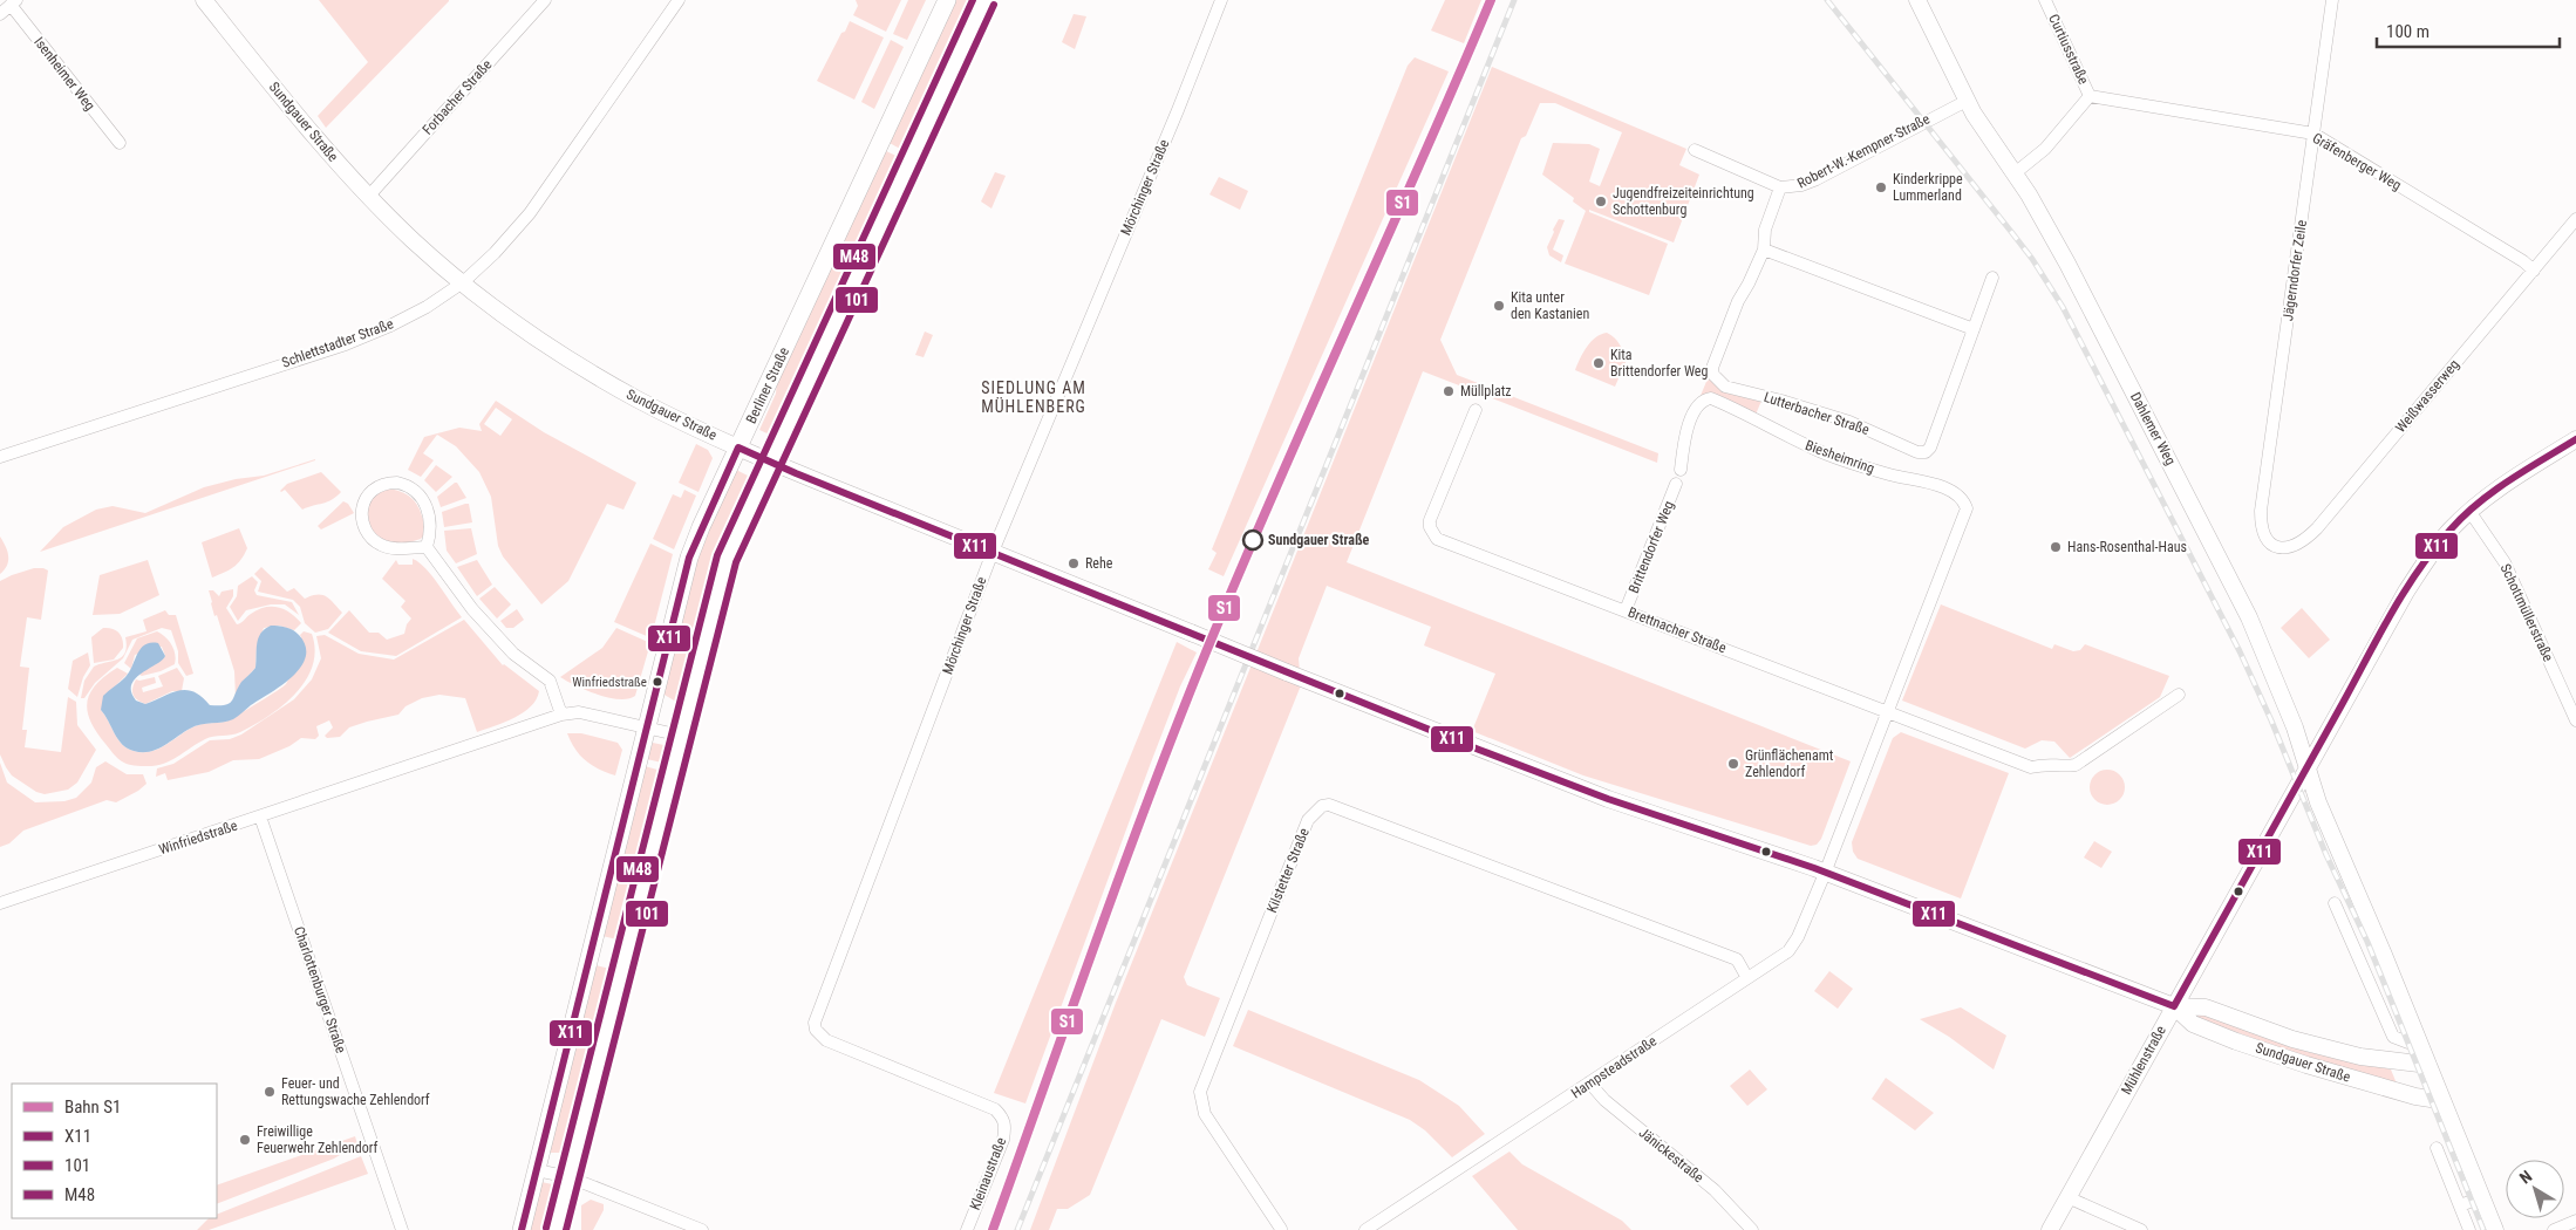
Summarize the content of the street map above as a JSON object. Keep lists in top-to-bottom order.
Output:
{
  "streets": {
    "main road": ["Berliner Straße"],
    "street": [
      "Curtiusstraße",
      "Isenheimer Weg",
      "Forbacher Straße",
      "Sundgauer Straße",
      "Robert-W.-Kempner-Straße",
      "Gräfenberger Weg",
      "Mörchinger Straße",
      "Jägerndorfer Zeile",
      "Schlettstadter Straße",
      "Weißwasserweg",
      "Lutterbacher Straße",
      "Dahlemer Weg",
      "Biesheimring",
      "Brittendorfer Weg",
      "Schottmüllerstraße",
      "Brettnacher Straße",
      "Winfriedstraße",
      "Kilstetter Straße",
      "Charlottenburger Straße",
      "Mühlenstraße",
      "Hampsteadstraße",
      "Jänickestraße",
      "Kleinaustraße"
    ]
  },
  "crossings": [
    ["Curtiusstraße", "Gräfenberger Weg"],
    ["Curtiusstraße", "Dahlemer Weg"],
    ["Forbacher Straße", "Sundgauer Straße"],
    ["Sundgauer Straße", "Mörchinger Straße"],
    ["Sundgauer Straße", "Schlettstadter Straße"],
    ["Sundgauer Straße", "Berliner Straße"],
    ["Sundgauer Straße", "Dahlemer Weg"],
    ["Sundgauer Straße", "Mühlenstraße"],
    ["Sundgauer Straße", "Hampsteadstraße"],
    ["Robert-W.-Kempner-Straße", "Lutterbacher Straße"],
    ["Robert-W.-Kempner-Straße", "Dahlemer Weg"],
    ["Gräfenberger Weg", "Jägerndorfer Zeile"],
    ["Gräfenberger Weg", "Weißwasserweg"],
    ["Mörchinger Straße", "Kleinaustraße"],
    ["Jägerndorfer Zeile", "Weißwasserweg"],
    ["Berliner Straße", "Winfriedstraße"],
    ["Dahlemer Weg", "Mühlenstraße"],
    ["Biesheimring", "Hampsteadstraße"],
    ["Brittendorfer Weg", "Brettnacher Straße"],
    ["Schottmüllerstraße", "Mühlenstraße"],
    ["Brettnacher Straße", "Hampsteadstraße"],
    ["Winfriedstraße", "Charlottenburger Straße"],
    ["Kilstetter Straße", "Hampsteadstraße"],
    ["Hampsteadstraße", "Jänickestraße"]
  ],
  "districts": ["SIEDLUNG AM MÜHLENBERG"],
  "places": [
    "Kinderkrippe Lummerland",
    "Jugendfreizeiteinrichtung Schottenburg",
    "Kita unter den Kastanien",
    "Kita Brittendorfer Weg",
    "Müllplatz",
    "Sundgauer Straße",
    "Hans-Rosenthal-Haus",
    "Rehe",
    "Winfriedstraße",
    "Grünflächenamt Zehlendorf",
    "Feuer- und Rettungswache Zehlendorf",
    "Freiwillige Feuerwehr Zehlendorf"
  ],
  "lines": [
    "rail line S1",
    "transit line M48",
    "transit line 101",
    "transit line X11"
  ],
  "legend": [
    "Bahn S1",
    "X11",
    "101",
    "M48"
  ],
  "scale_bar": "100 m",
  "north": "top left"
}
